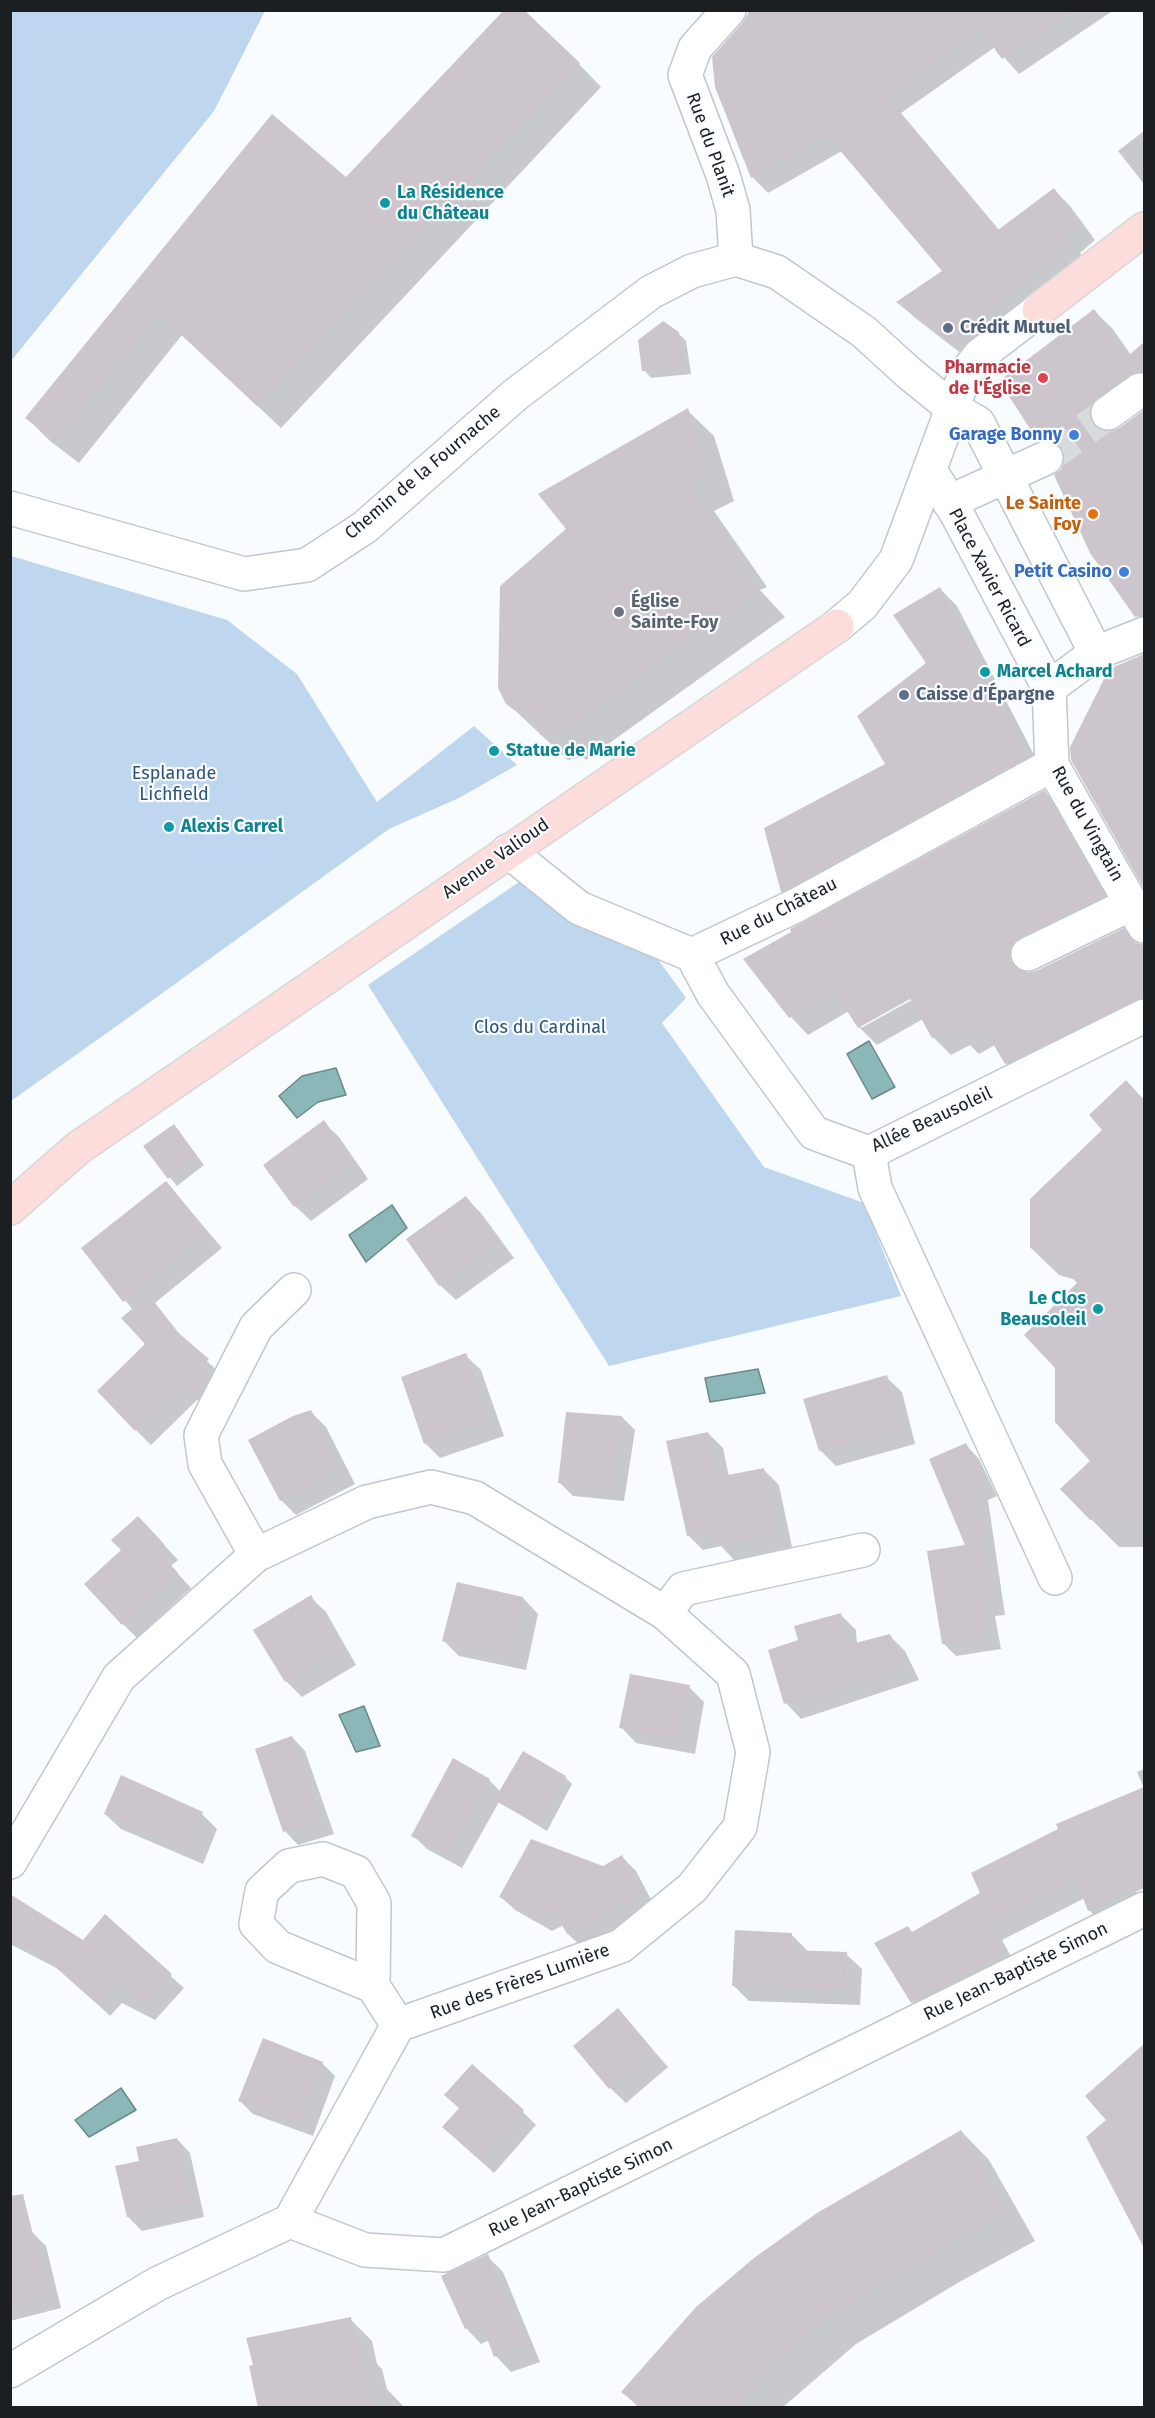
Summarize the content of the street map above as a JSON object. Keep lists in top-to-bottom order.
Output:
{
  "streets": {
    "main road": ["Avenue Valioud"],
    "street": [
      "Rue du Planit",
      "Chemin de la Fournache",
      "Place Xavier Ricard",
      "Rue du Vingtain",
      "Rue du Château",
      "Allée Beausoleil",
      "Rue Jean-Baptiste Simon",
      "Rue des Frères Lumière"
    ]
  },
  "crossings": [
    ["Rue du Planit", "Chemin de la Fournache"],
    ["Place Xavier Ricard", "Rue du Vingtain"],
    ["Place Xavier Ricard", "Avenue Valioud"],
    ["Place Xavier Ricard", "Rue du Château"],
    ["Rue du Vingtain", "Rue du Château"],
    ["Rue du Château", "Allée Beausoleil"]
  ],
  "parks": ["Esplanade Lichfield", "Clos du Cardinal"],
  "places": [
    "La Résidence du Château",
    "Crédit Mutuel",
    "Pharmacie de l'Église",
    "Garage Bonny",
    "Le Sainte Foy",
    "Petit Casino",
    "Église Sainte-Foy",
    "Marcel Achard",
    "Caisse d'Épargne",
    "Statue de Marie",
    "Alexis Carrel",
    "Le Clos Beausoleil"
  ]
}
